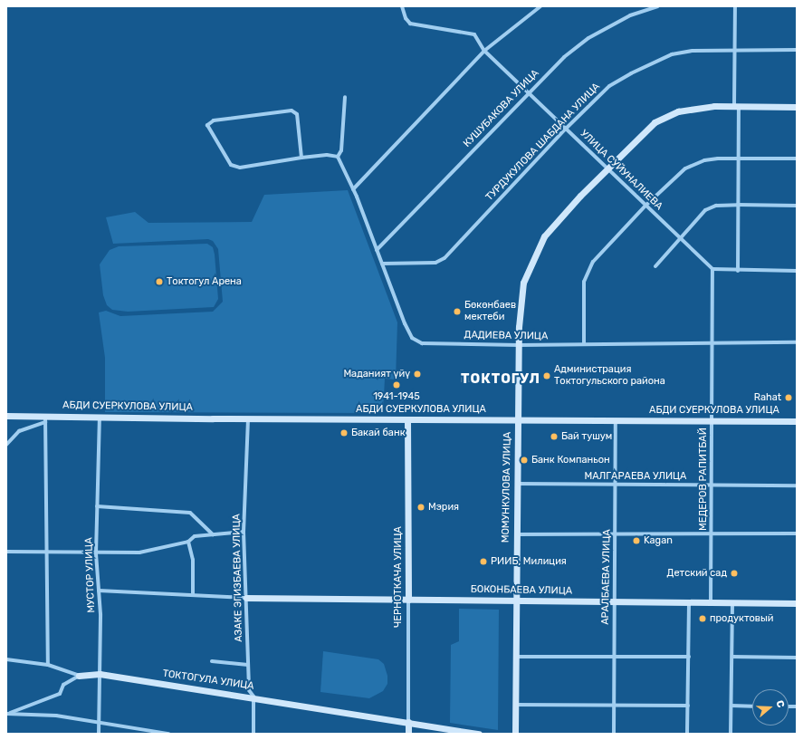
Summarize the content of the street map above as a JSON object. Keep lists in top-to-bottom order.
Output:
{
  "streets": {
    "street": [
      "КУШУБАКОВА УЛИЦА",
      "ТУРДУКУЛОВА ШАБДАНА УЛИЦА",
      "УЛИЦА СУЙУНАЛИЕВА",
      "ДАДИЕВА УЛИЦА",
      "АБДИ СУЕРКУЛОВА УЛИЦА",
      "МАЛГАРАЕВА УЛИЦА",
      "МЕДЕРОВ РАПИТБАЙ",
      "МОМУНКУЛОВА УЛИЦА",
      "МУСТОР УЛИЦА",
      "ЧЕРНОТКАЧА УЛИЦА",
      "АРАЛБАЕВА УЛИЦА",
      "АЗАКЕ ЭГИЗБАЕВА УЛИЦА",
      "БОКОНБАЕВА УЛИЦА",
      "ТОКТОГУЛА УЛИЦА"
    ]
  },
  "crossings": [
    ["КУШУБАКОВА УЛИЦА", "УЛИЦА СУЙУНАЛИЕВА"],
    ["КУШУБАКОВА УЛИЦА", "ДАДИЕВА УЛИЦА"],
    ["ТУРДУКУЛОВА ШАБДАНА УЛИЦА", "УЛИЦА СУЙУНАЛИЕВА"],
    ["ТУРДУКУЛОВА ШАБДАНА УЛИЦА", "ДАДИЕВА УЛИЦА"],
    ["УЛИЦА СУЙУНАЛИЕВА", "МЕДЕРОВ РАПИТБАЙ"],
    ["УЛИЦА СУЙУНАЛИЕВА", "МОМУНКУЛОВА УЛИЦА"],
    ["ДАДИЕВА УЛИЦА", "МЕДЕРОВ РАПИТБАЙ"],
    ["ДАДИЕВА УЛИЦА", "МОМУНКУЛОВА УЛИЦА"],
    ["АБДИ СУЕРКУЛОВА УЛИЦА", "МЕДЕРОВ РАПИТБАЙ"],
    ["АБДИ СУЕРКУЛОВА УЛИЦА", "МОМУНКУЛОВА УЛИЦА"],
    ["АБДИ СУЕРКУЛОВА УЛИЦА", "МУСТОР УЛИЦА"],
    ["АБДИ СУЕРКУЛОВА УЛИЦА", "ЧЕРНОТКАЧА УЛИЦА"],
    ["АБДИ СУЕРКУЛОВА УЛИЦА", "АРАЛБАЕВА УЛИЦА"],
    ["АБДИ СУЕРКУЛОВА УЛИЦА", "АЗАКЕ ЭГИЗБАЕВА УЛИЦА"],
    ["МАЛГАРАЕВА УЛИЦА", "МЕДЕРОВ РАПИТБАЙ"],
    ["МАЛГАРАЕВА УЛИЦА", "МОМУНКУЛОВА УЛИЦА"],
    ["МАЛГАРАЕВА УЛИЦА", "АРАЛБАЕВА УЛИЦА"],
    ["МЕДЕРОВ РАПИТБАЙ", "БОКОНБАЕВА УЛИЦА"],
    ["МОМУНКУЛОВА УЛИЦА", "БОКОНБАЕВА УЛИЦА"],
    ["МУСТОР УЛИЦА", "ТОКТОГУЛА УЛИЦА"],
    ["ЧЕРНОТКАЧА УЛИЦА", "БОКОНБАЕВА УЛИЦА"],
    ["ЧЕРНОТКАЧА УЛИЦА", "ТОКТОГУЛА УЛИЦА"],
    ["АРАЛБАЕВА УЛИЦА", "БОКОНБАЕВА УЛИЦА"],
    ["АЗАКЕ ЭГИЗБАЕВА УЛИЦА", "БОКОНБАЕВА УЛИЦА"],
    ["АЗАКЕ ЭГИЗБАЕВА УЛИЦА", "ТОКТОГУЛА УЛИЦА"]
  ],
  "districts": ["ТОКТОГУЛ"],
  "places": [
    "Токтогул Арена",
    "Бөкөнбаев мектеби",
    "Маданият үйү",
    "Администрация Токтогульского района",
    "1941-1945",
    "Rahat",
    "Бакай банк",
    "Бай тушум",
    "Банк Компаньон",
    "Мэрия",
    "Kagan",
    "РИИБ, Милиция",
    "Детский сад",
    "продуктовый"
  ],
  "north": "right"
}
